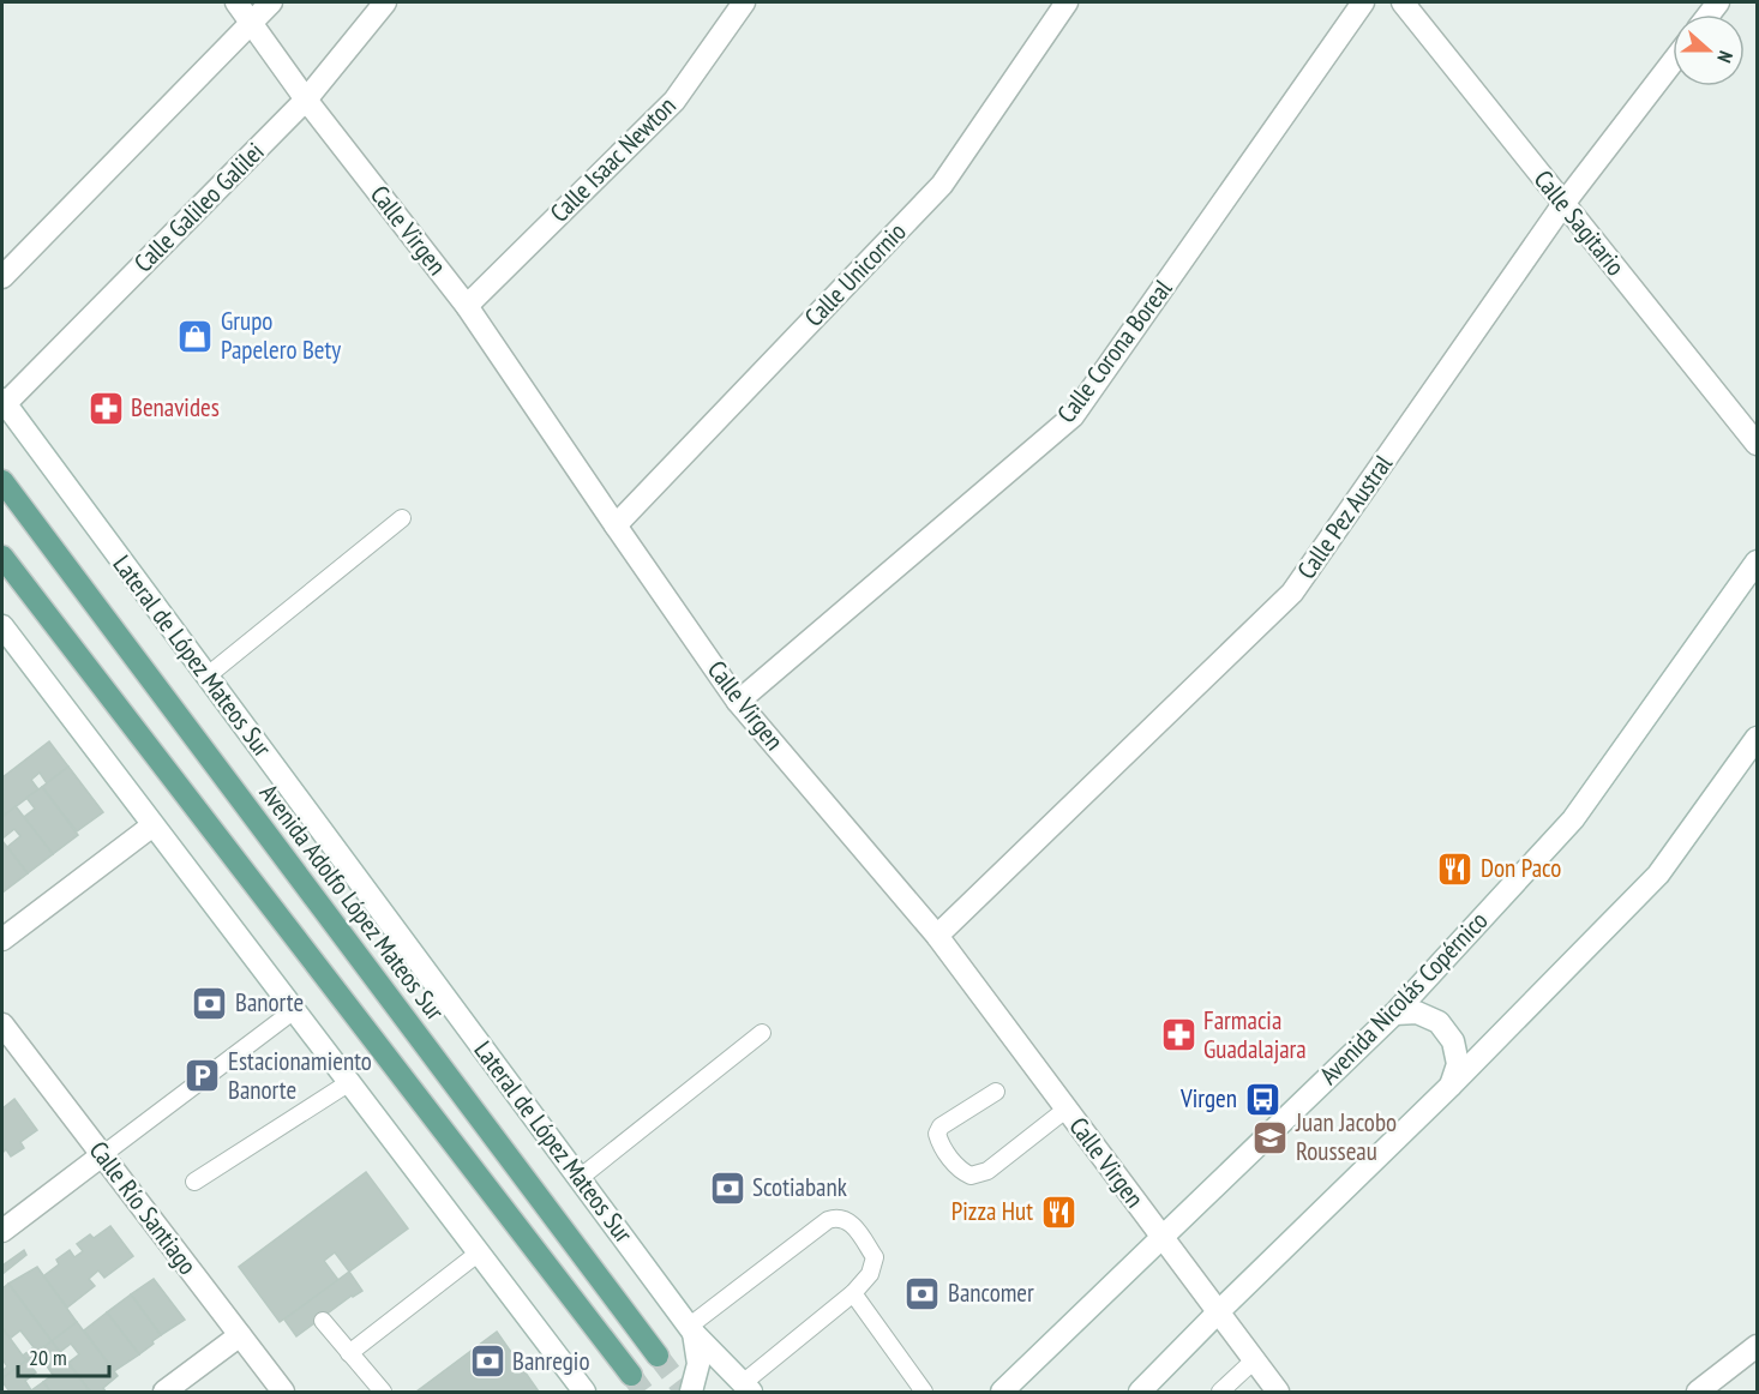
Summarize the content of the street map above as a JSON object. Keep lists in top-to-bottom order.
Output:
{
  "streets": {
    "main road": ["Avenida Adolfo López Mateos Sur"],
    "street": [
      "Calle Isaac Newton",
      "Calle Galileo Galilei",
      "Calle Sagitario",
      "Calle Virgen",
      "Calle Unicornio",
      "Calle Corona Boreal",
      "Calle Pez Austral",
      "Lateral de López Mateos Sur",
      "Avenida Nicolás Copérnico",
      "Calle Río Santiago"
    ]
  },
  "crossings": [
    ["Calle Isaac Newton", "Calle Virgen"],
    ["Calle Galileo Galilei", "Calle Virgen"],
    ["Calle Galileo Galilei", "Lateral de López Mateos Sur"],
    ["Calle Sagitario", "Calle Pez Austral"],
    ["Calle Virgen", "Calle Unicornio"],
    ["Calle Virgen", "Calle Corona Boreal"],
    ["Calle Virgen", "Calle Pez Austral"],
    ["Calle Virgen", "Avenida Nicolás Copérnico"]
  ],
  "places": {
    "shop": ["Grupo Papelero Bety"],
    "pharmacy": ["Benavides", "Farmacia Guadalajara"],
    "restaurant": ["Don Paco", "Pizza Hut"],
    "bank": [
      "Banorte",
      "Scotiabank",
      "Bancomer",
      "Banregio"
    ],
    "parking": ["Estacionamiento Banorte"],
    "bus stop": ["Virgen"],
    "school or university": ["Juan Jacobo Rousseau"]
  },
  "scale_bar": "20 m",
  "north": "right"
}
